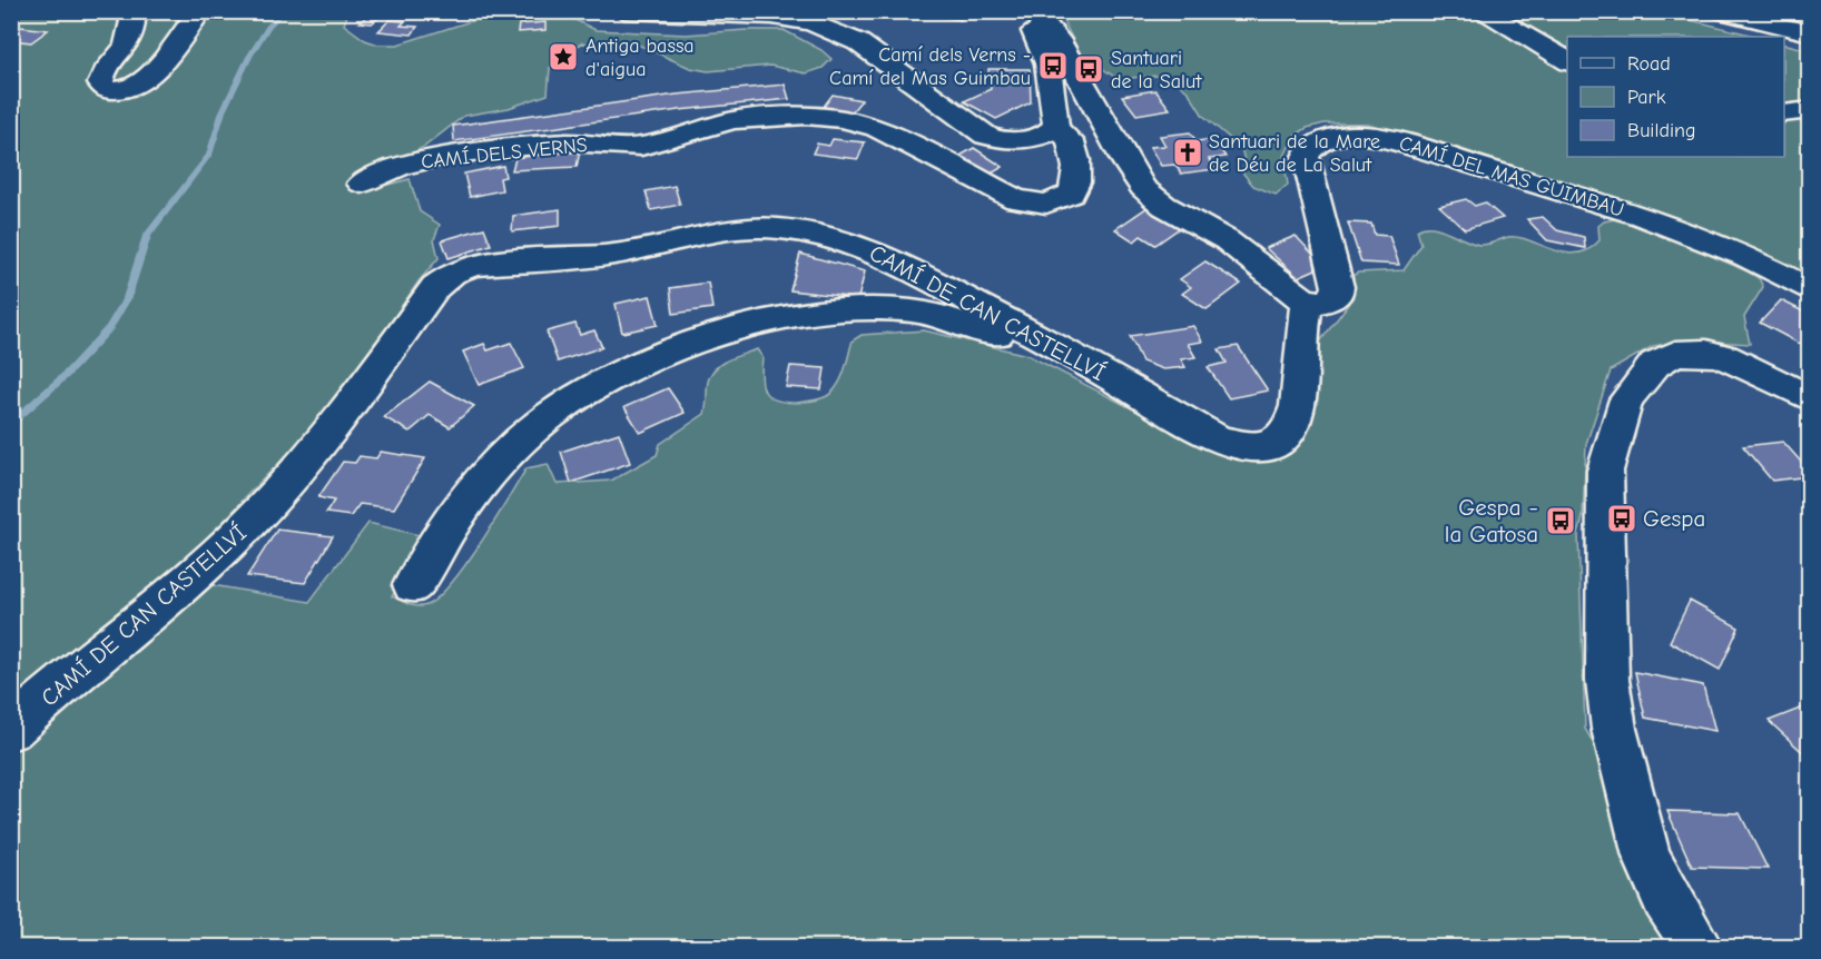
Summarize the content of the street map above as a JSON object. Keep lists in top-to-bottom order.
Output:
{
  "streets": {
    "main road": ["CAMÍ DELS VERNS", "CAMÍ DEL MAS GUIMBAU", "CAMÍ DE CAN CASTELLVÍ"]
  },
  "crossings": [
    ["CAMÍ DEL MAS GUIMBAU", "CAMÍ DE CAN CASTELLVÍ"]
  ],
  "places": {
    "place": ["Antiga bassa d'aigua"],
    "bus stop": [
      "Camí dels Verns - Camí del Mas Guimbau",
      "Santuari de la Salut",
      "Gespa",
      "Gespa - la Gatosa"
    ],
    "church": ["Santuari de la Mare de Déu de La Salut"]
  },
  "legend": ["Road", "Park", "Building"]
}
